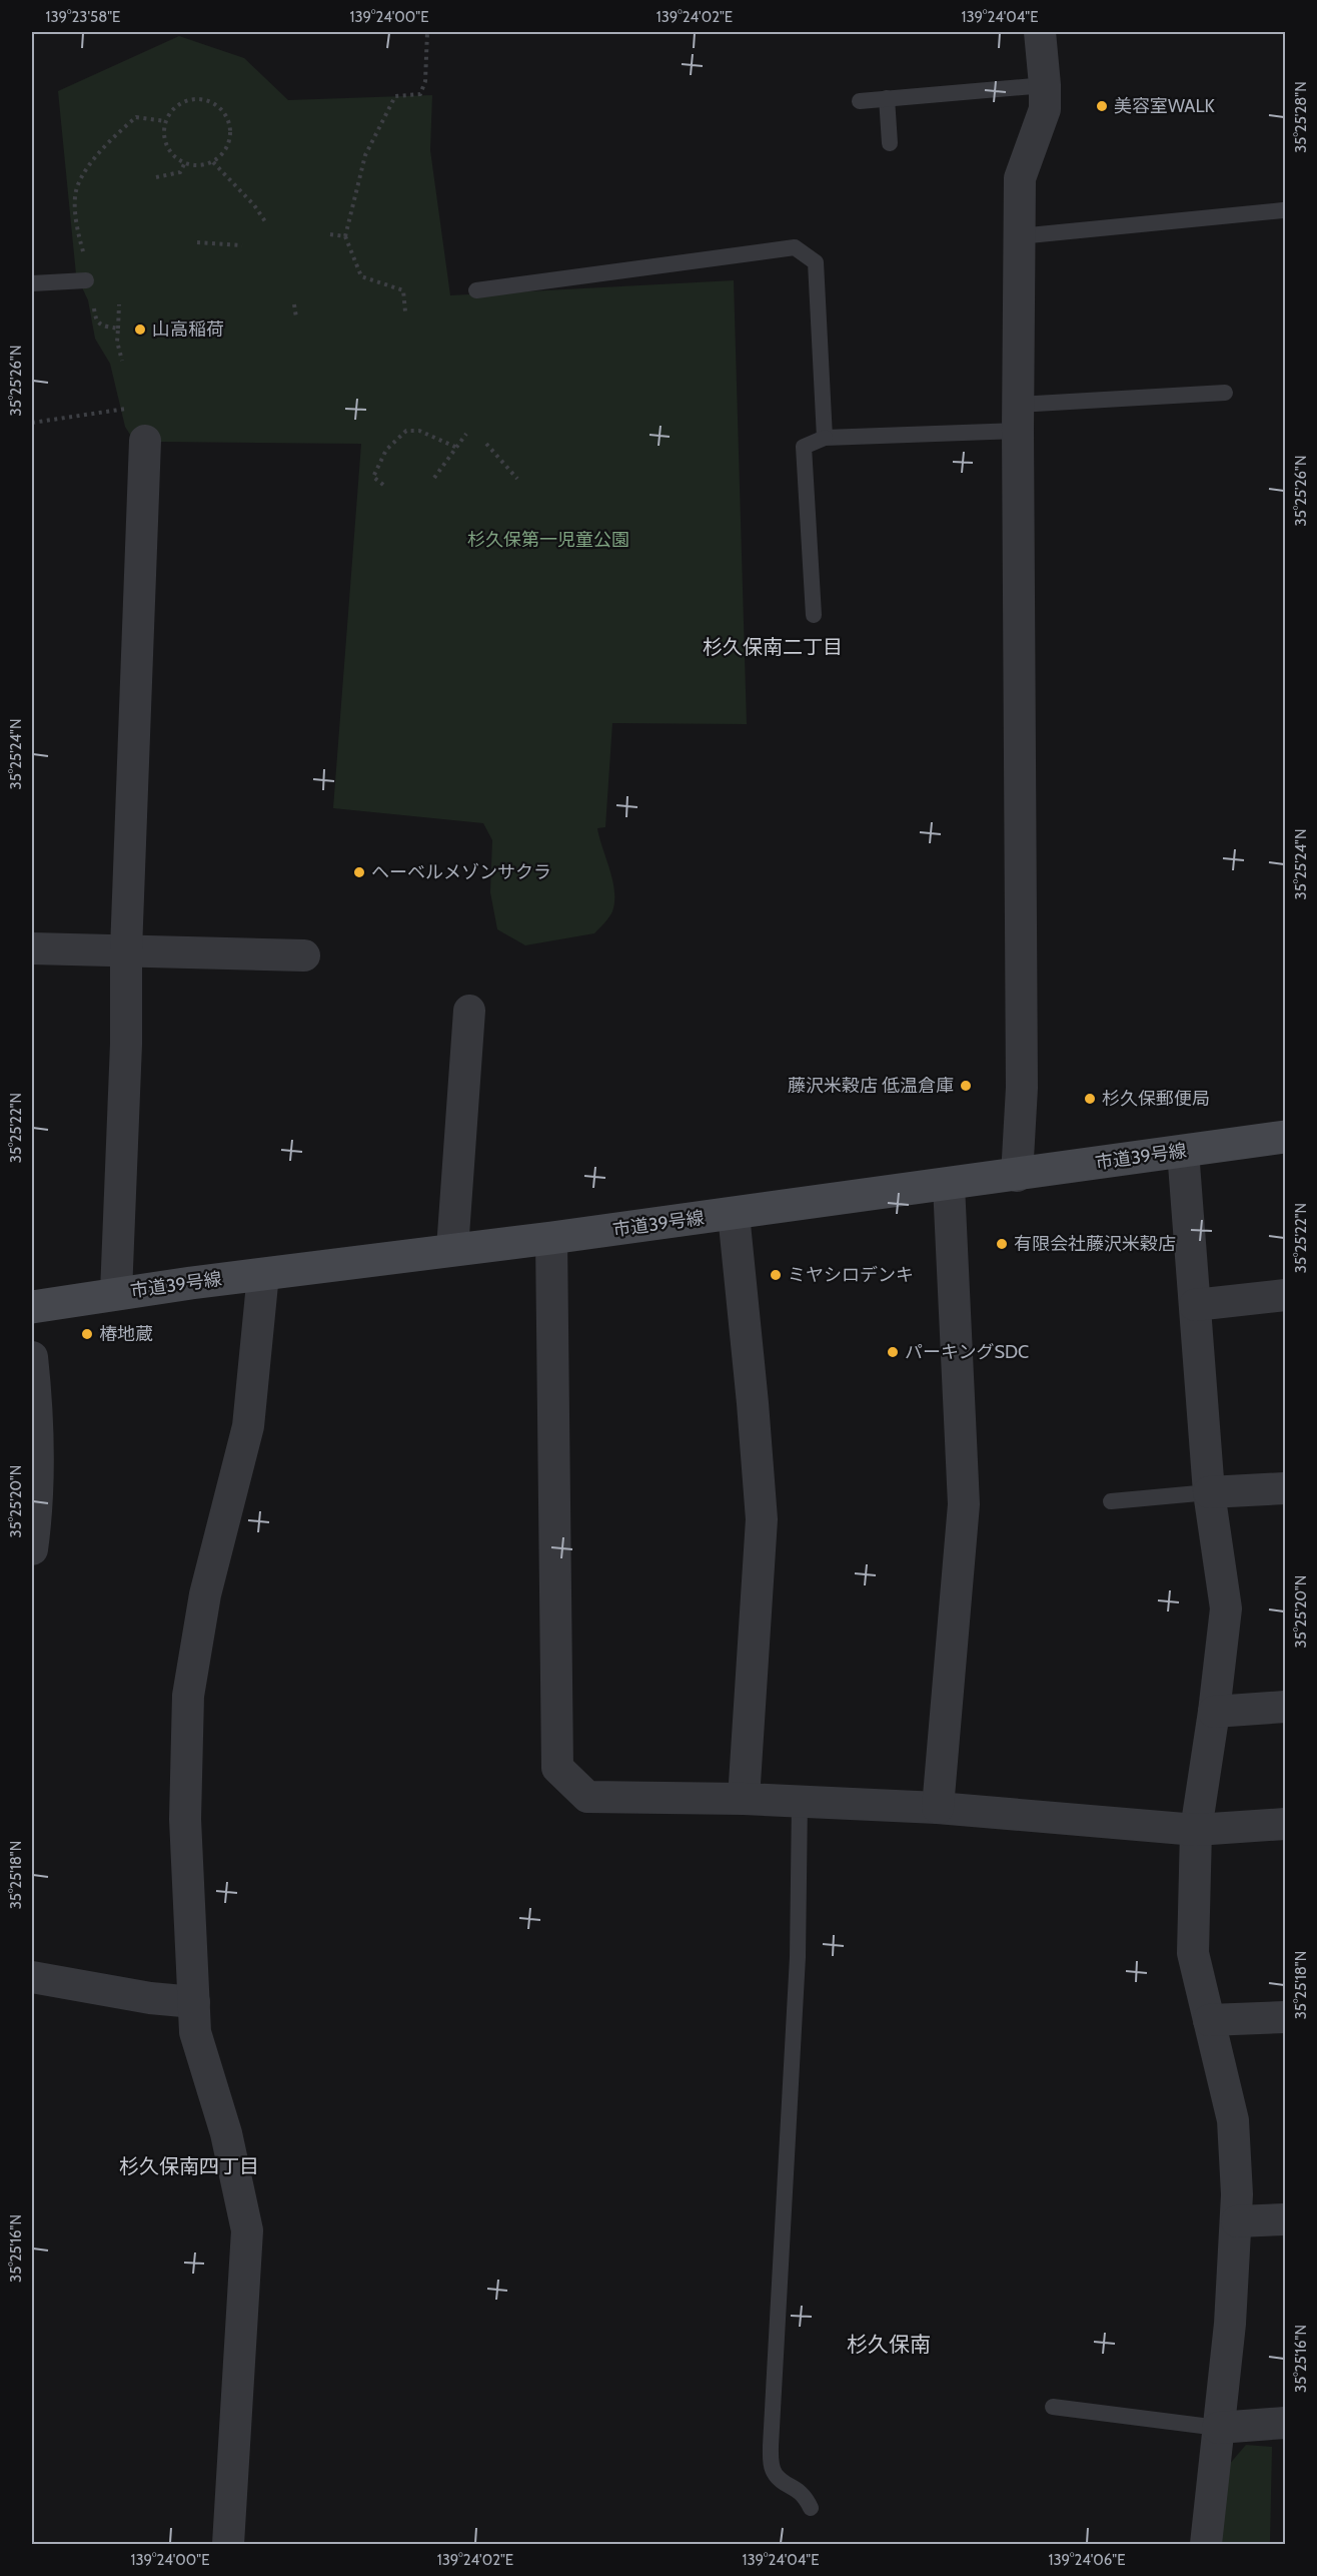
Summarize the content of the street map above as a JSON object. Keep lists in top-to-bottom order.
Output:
{
  "streets": {
    "street": ["市道39号線"]
  },
  "districts": ["杉久保南二丁目", "杉久保南四丁目", "杉久保南"],
  "parks": ["杉久保第一児童公園"],
  "places": [
    "美容室WALK",
    "山高稲荷",
    "ヘーベルメゾンサクラ",
    "藤沢米穀店 低温倉庫",
    "杉久保郵便局",
    "有限会社藤沢米穀店",
    "ミヤシロデンキ",
    "椿地蔵",
    "パーキングSDC"
  ],
  "coordinates": [
    "139°23'58\"E",
    "139°24'00\"E",
    "139°24'02\"E",
    "139°24'04\"E",
    "35°25'28\"N",
    "35°25'26\"N",
    "35°25'24\"N",
    "35°25'22\"N",
    "35°25'20\"N",
    "35°25'18\"N",
    "35°25'16\"N",
    "139°24'06\"E"
  ]
}
